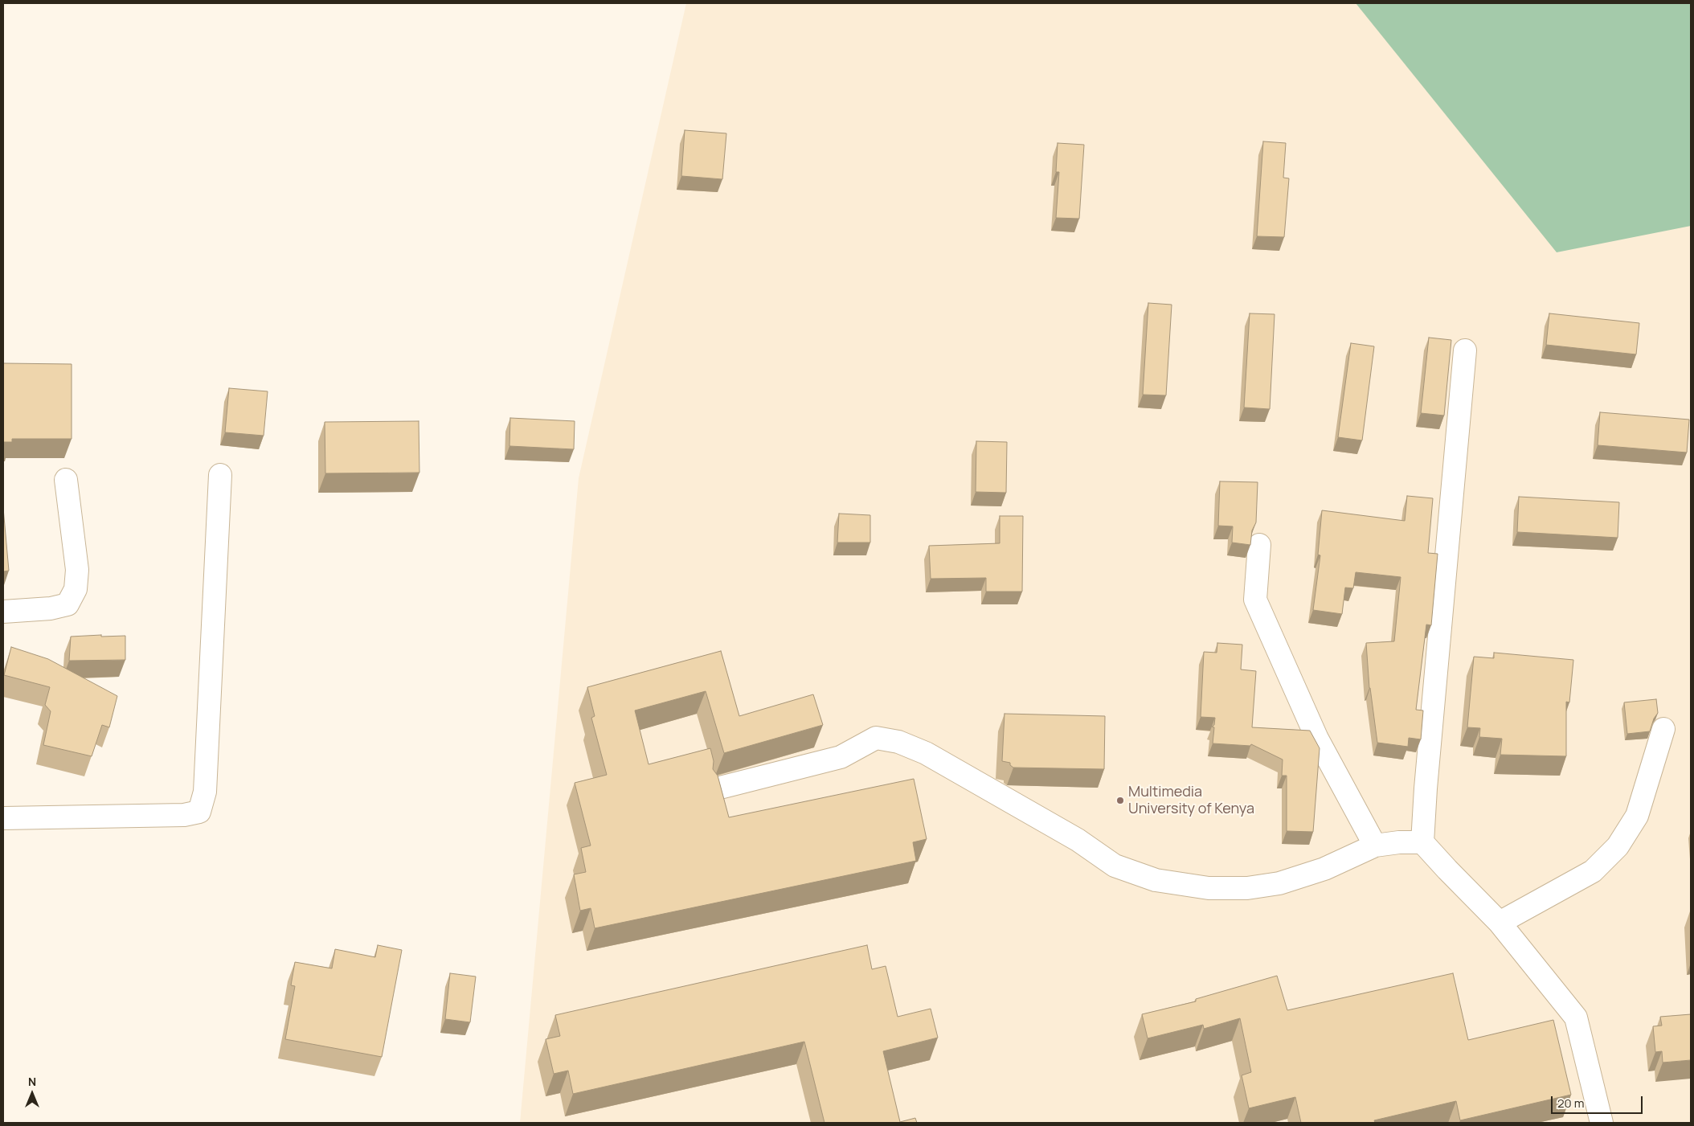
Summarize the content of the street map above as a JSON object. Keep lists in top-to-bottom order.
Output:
{
  "places": ["Multimedia University of Kenya"],
  "scale_bar": "20 m",
  "north": "top"
}
